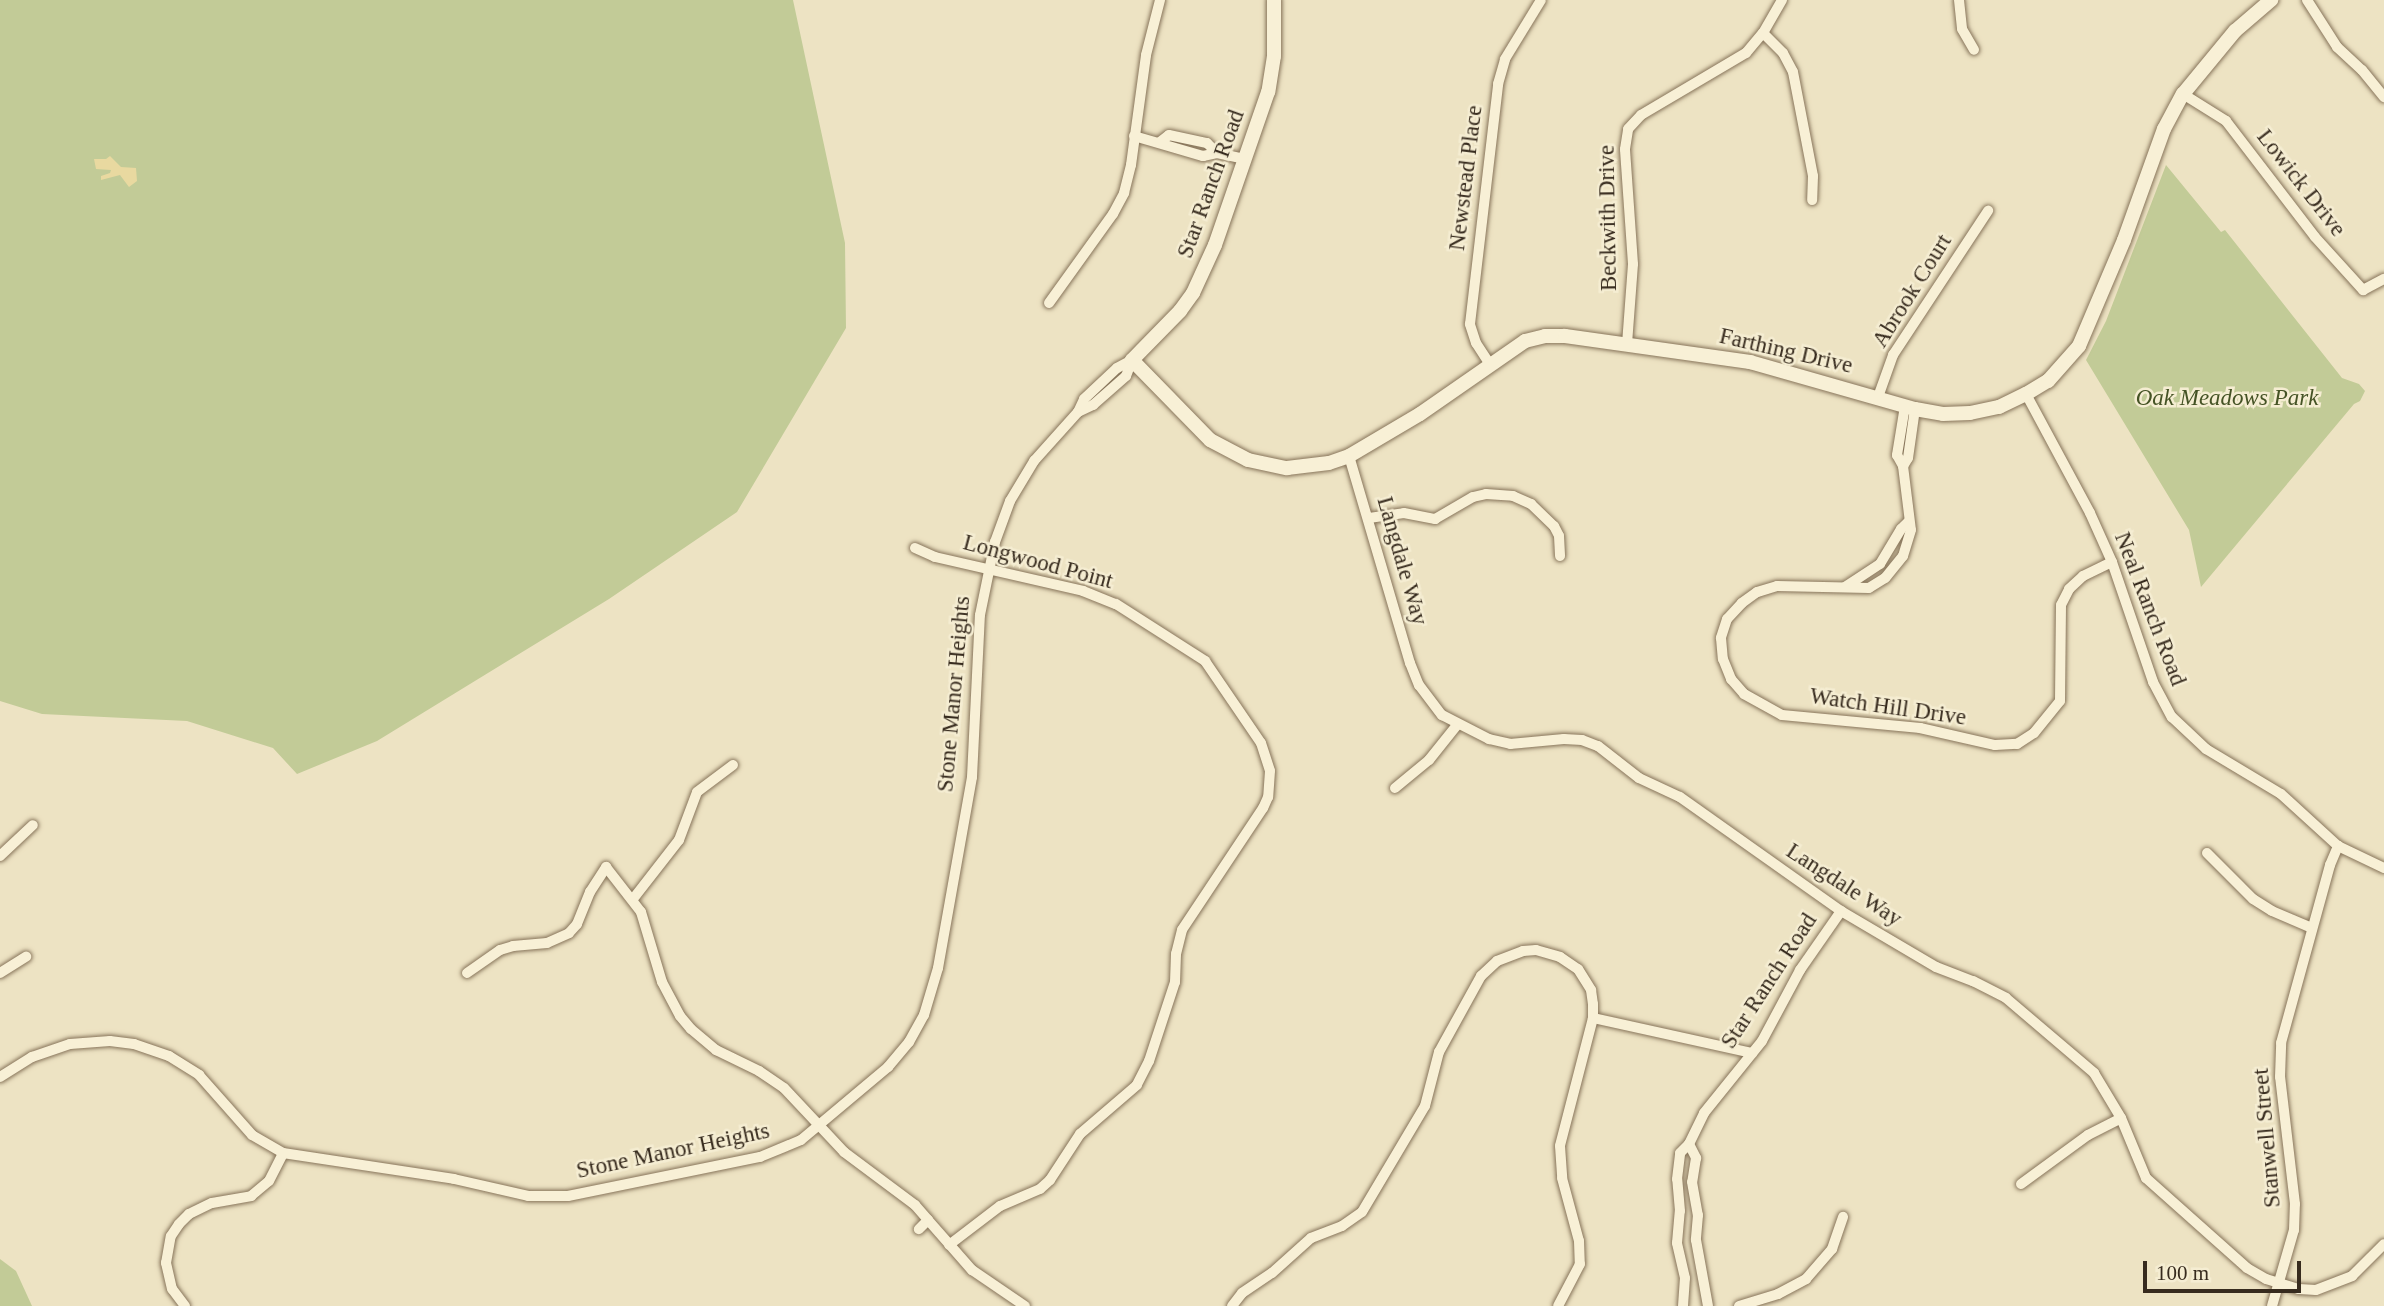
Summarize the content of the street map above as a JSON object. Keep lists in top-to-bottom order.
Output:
{
  "streets": {
    "street": [
      "Newstead Place",
      "Lowick Drive",
      "Star Ranch Road",
      "Beckwith Drive",
      "Abrook Court",
      "Farthing Drive",
      "Langdale Way",
      "Longwood Point",
      "Neal Ranch Road",
      "Stone Manor Heights",
      "Watch Hill Drive",
      "Stanwell Street"
    ]
  },
  "crossings": [
    ["Newstead Place", "Farthing Drive"],
    ["Lowick Drive", "Farthing Drive"],
    ["Star Ranch Road", "Farthing Drive"],
    ["Star Ranch Road", "Langdale Way"],
    ["Star Ranch Road", "Stone Manor Heights"],
    ["Beckwith Drive", "Farthing Drive"],
    ["Abrook Court", "Farthing Drive"],
    ["Farthing Drive", "Langdale Way"],
    ["Farthing Drive", "Neal Ranch Road"],
    ["Farthing Drive", "Stone Manor Heights"],
    ["Farthing Drive", "Watch Hill Drive"],
    ["Langdale Way", "Stanwell Street"],
    ["Longwood Point", "Stone Manor Heights"],
    ["Neal Ranch Road", "Watch Hill Drive"],
    ["Neal Ranch Road", "Stanwell Street"]
  ],
  "parks": ["Oak Meadows Park"],
  "scale_bar": "100 m"
}
